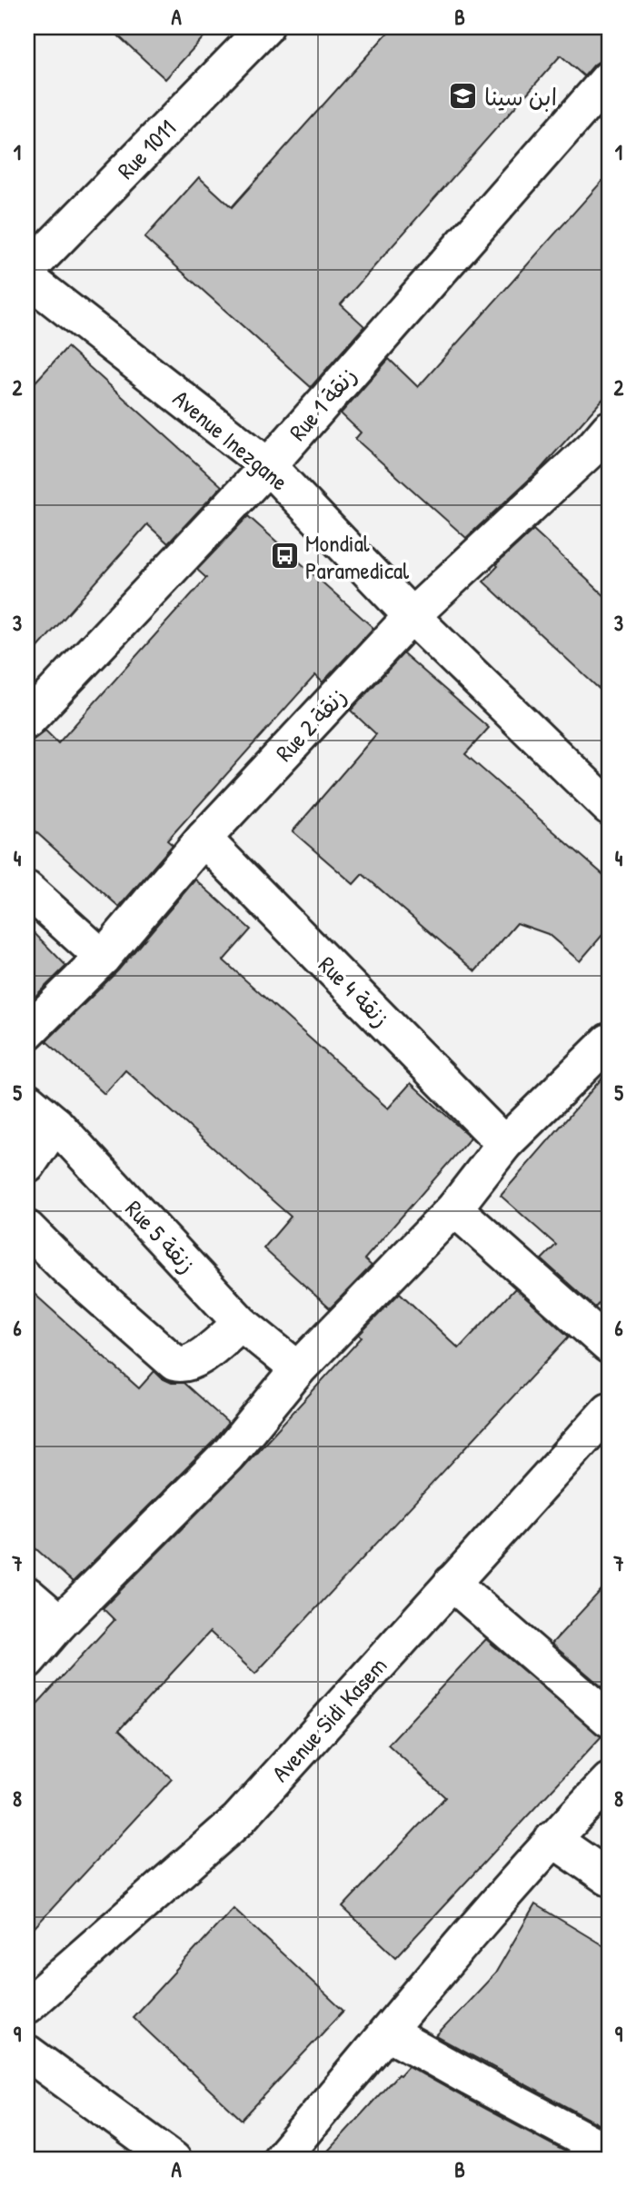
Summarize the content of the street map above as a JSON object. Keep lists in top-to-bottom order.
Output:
{
  "streets": {
    "street": [
      "Rue 1011",
      "Rue 1 زنقة",
      "Avenue Inezgane",
      "Rue 2 زنقة",
      "Rue 4 زنقة",
      "Rue 5 زنقة",
      "Avenue Sidi Kasem"
    ]
  },
  "crossings": [
    ["Rue 1 زنقة", "Avenue Inezgane"],
    ["Avenue Inezgane", "Rue 2 زنقة"],
    ["Rue 2 زنقة", "Rue 4 زنقة"]
  ],
  "places": {
    "school or university": ["ابن سينا"],
    "bus stop": ["Mondial Paramedical"]
  },
  "grid": {
    "columns": ["A", "B"],
    "rows": [
      "1",
      "2",
      "3",
      "4",
      "5",
      "6",
      "7",
      "8",
      "9"
    ]
  }
}
